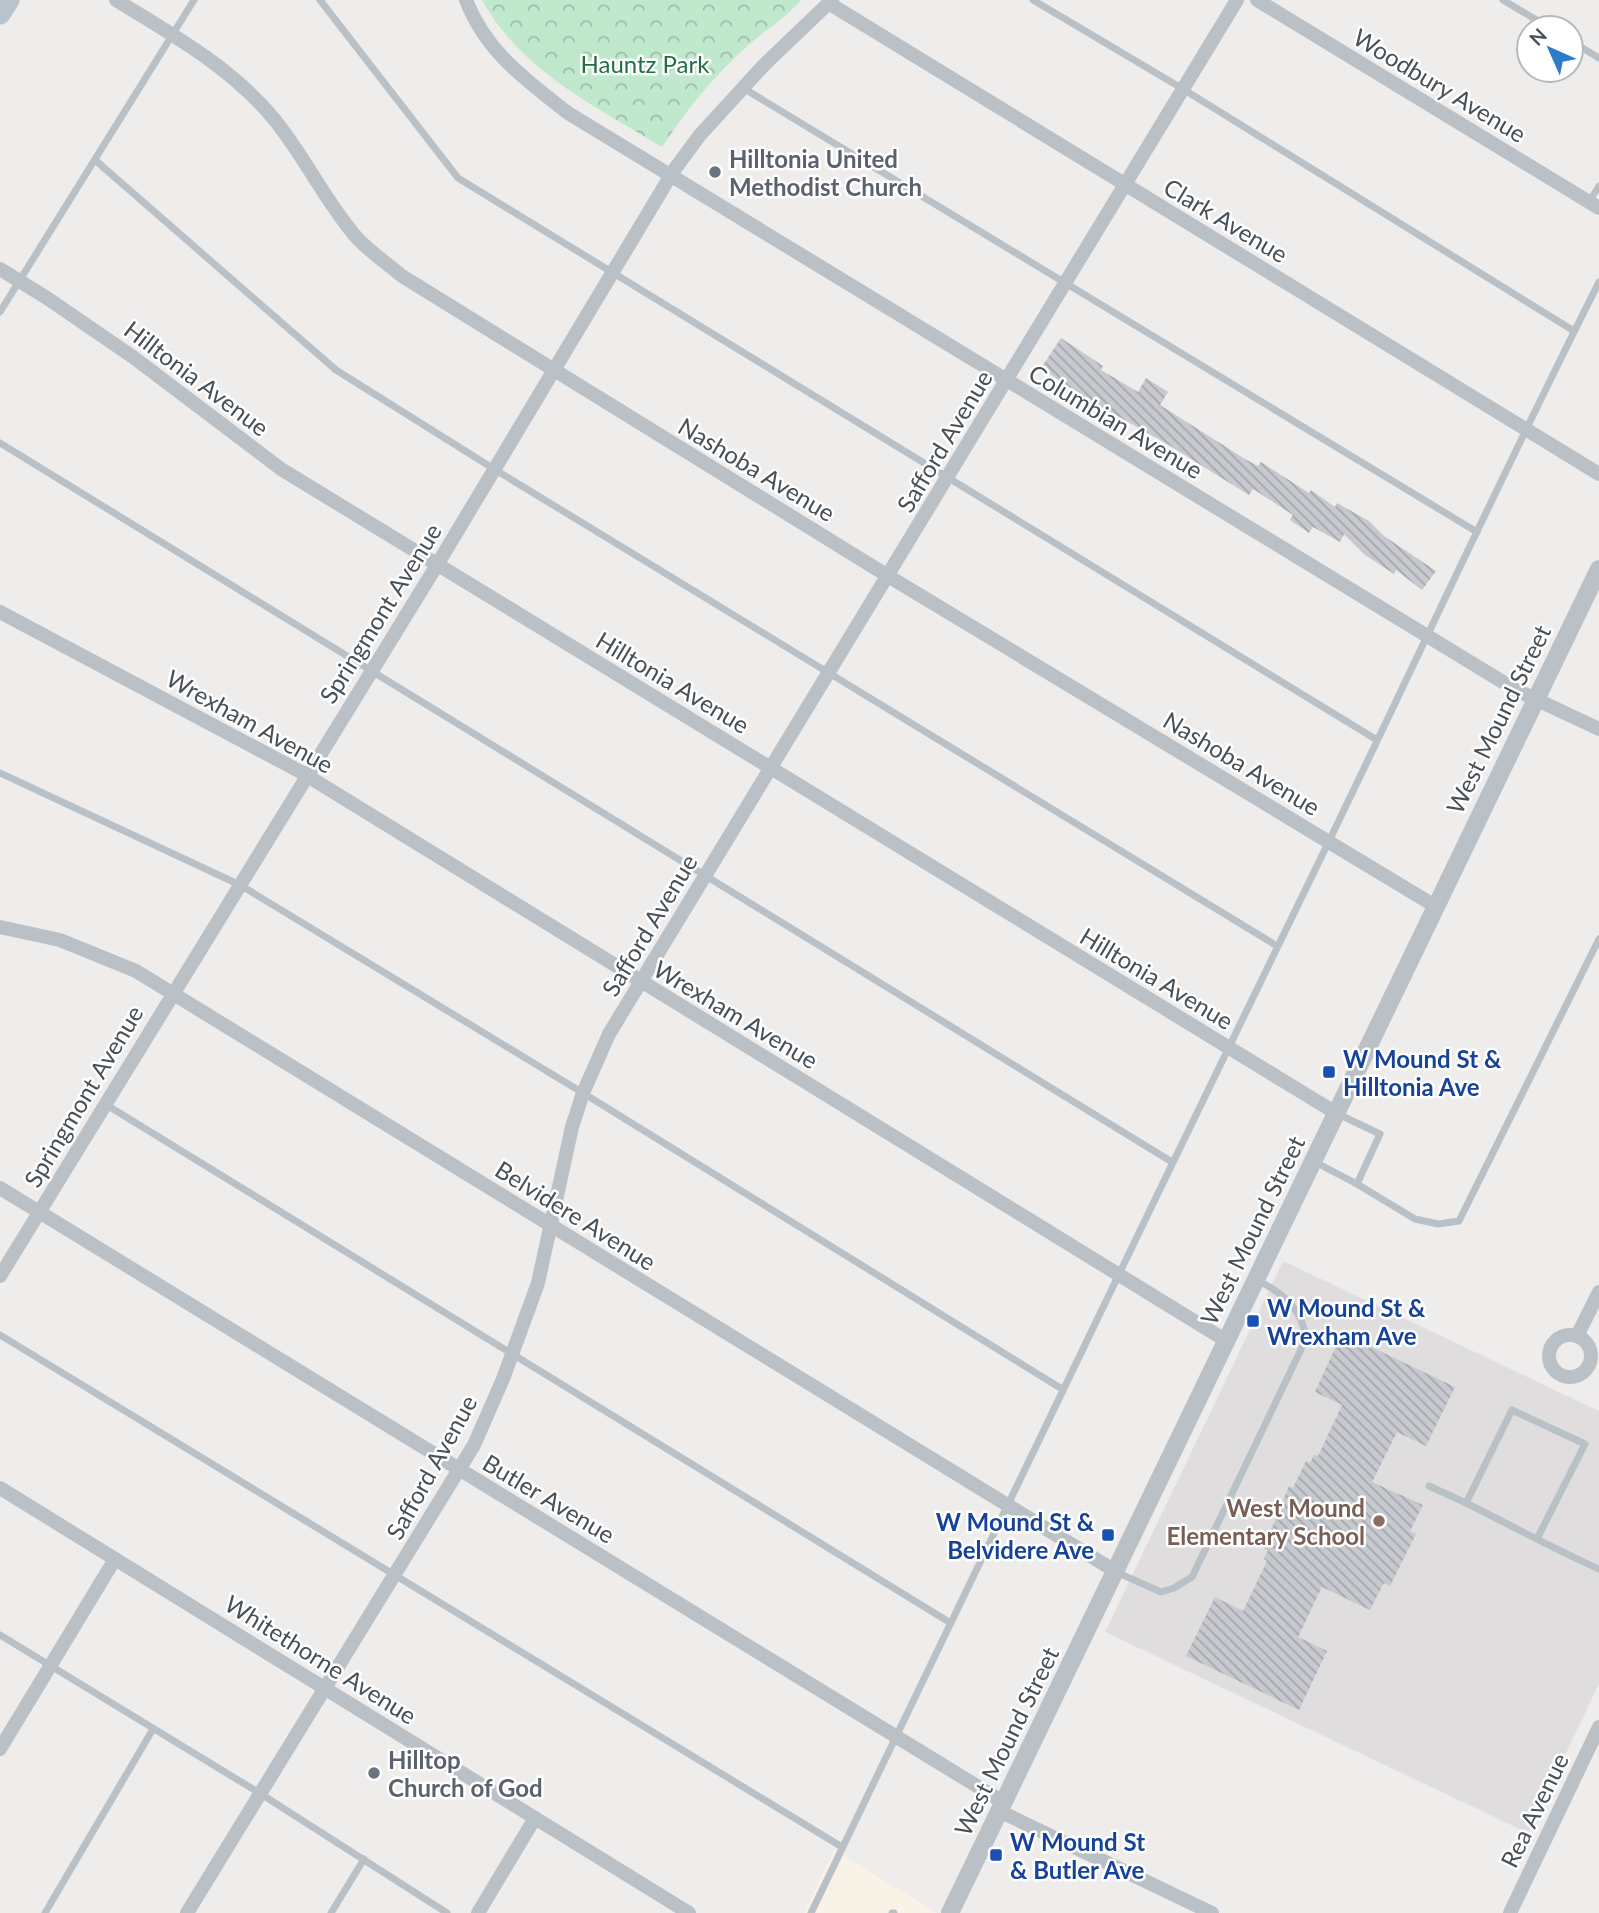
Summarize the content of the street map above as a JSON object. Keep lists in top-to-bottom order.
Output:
{
  "streets": {
    "street": [
      "Woodbury Avenue",
      "Clark Avenue",
      "Hilltonia Avenue",
      "Columbian Avenue",
      "Safford Avenue",
      "Nashoba Avenue",
      "Springmont Avenue",
      "West Mound Street",
      "Wrexham Avenue",
      "Belvidere Avenue",
      "Butler Avenue",
      "Whitethorne Avenue",
      "Rea Avenue"
    ]
  },
  "crossings": [
    ["Clark Avenue", "Safford Avenue"],
    ["Clark Avenue", "Springmont Avenue"],
    ["Hilltonia Avenue", "Safford Avenue"],
    ["Hilltonia Avenue", "Springmont Avenue"],
    ["Hilltonia Avenue", "West Mound Street"],
    ["Columbian Avenue", "Safford Avenue"],
    ["Columbian Avenue", "Springmont Avenue"],
    ["Columbian Avenue", "West Mound Street"],
    ["Safford Avenue", "Nashoba Avenue"],
    ["Safford Avenue", "Wrexham Avenue"],
    ["Safford Avenue", "Belvidere Avenue"],
    ["Safford Avenue", "Butler Avenue"],
    ["Safford Avenue", "Whitethorne Avenue"],
    ["Nashoba Avenue", "Springmont Avenue"],
    ["Nashoba Avenue", "West Mound Street"],
    ["Springmont Avenue", "Wrexham Avenue"],
    ["Springmont Avenue", "Belvidere Avenue"],
    ["Springmont Avenue", "Butler Avenue"],
    ["West Mound Street", "Wrexham Avenue"],
    ["West Mound Street", "Belvidere Avenue"],
    ["West Mound Street", "Butler Avenue"]
  ],
  "parks": ["Hauntz Park"],
  "places": {
    "other": ["Hilltonia United Methodist Church", "West Mound Elementary School", "Hilltop Church of God"],
    "transit": [
      "W Mound St & Hilltonia Ave",
      "W Mound St & Wrexham Ave",
      "W Mound St & Belvidere Ave",
      "W Mound St & Butler Ave"
    ]
  },
  "north": "top left"
}
